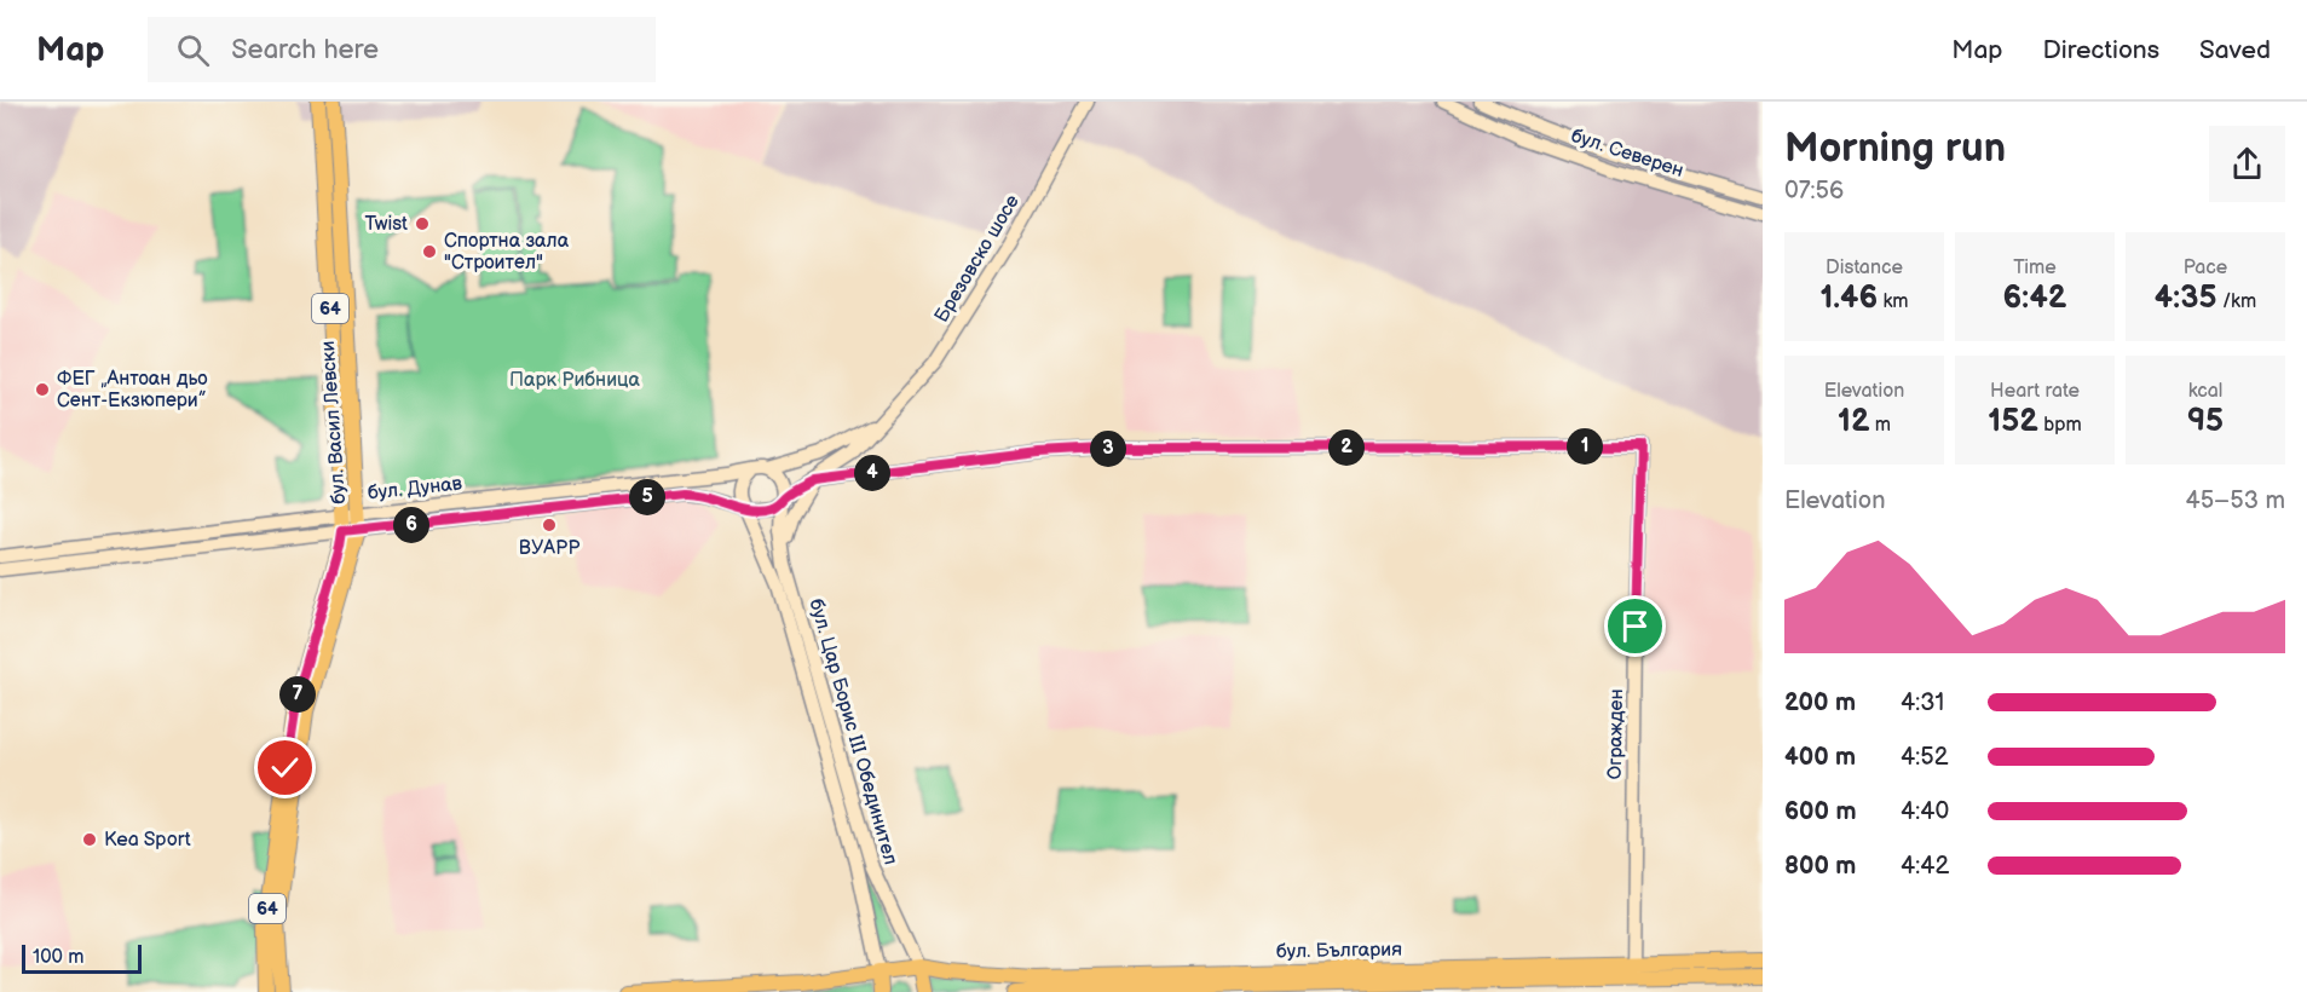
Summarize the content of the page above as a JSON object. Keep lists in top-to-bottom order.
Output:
{
  "streets": {
    "main road": [
      "бул. Северен",
      "Брезовско шосе",
      "64",
      "бул. Васил Левски",
      "бул. Дунав",
      "бул. Цар Борис III Обединител",
      "Огражден",
      "бул. България"
    ]
  },
  "crossings": [
    ["Брезовско шосе", "бул. Дунав"],
    ["Брезовско шосе", "бул. Цар Борис III Обединител"],
    ["бул. Васил Левски", "бул. Дунав"],
    ["бул. Дунав", "бул. Цар Борис III Обединител"],
    ["бул. Цар Борис III Обединител", "бул. България"],
    ["Огражден", "бул. България"]
  ],
  "parks": ["Парк Рибница"],
  "places": [
    "Twist",
    "Спортна зала \"Строител\"",
    "ФЕГ „Антоан дьо Сент-Екзюпери”",
    "ВУАРР",
    "Kea Sport"
  ],
  "scale_bar": "100 m",
  "page": {
    "header": "Map",
    "search": "Search here",
    "nav": ["Map", "Directions", "Saved"],
    "heading": ["Morning run", "07:56"],
    "stats": [
      ["Distance", "1.46 km"],
      ["Time", "6:42"],
      ["Pace", "4:35 /km"],
      ["Elevation", "12 m"],
      ["Heart rate", "152 bpm"],
      ["kcal", "95"]
    ],
    "pins": [
      "1",
      "2",
      "3",
      "4",
      "5",
      "6",
      "7"
    ],
    "chart": ["Elevation", "45–53 m"],
    "list": [
      {
        "name": "200 m",
        "note": "4:31"
      },
      {
        "name": "400 m",
        "note": "4:52"
      },
      {
        "name": "600 m",
        "note": "4:40"
      },
      {
        "name": "800 m",
        "note": "4:42"
      }
    ],
    "scale": "100 m"
  }
}
